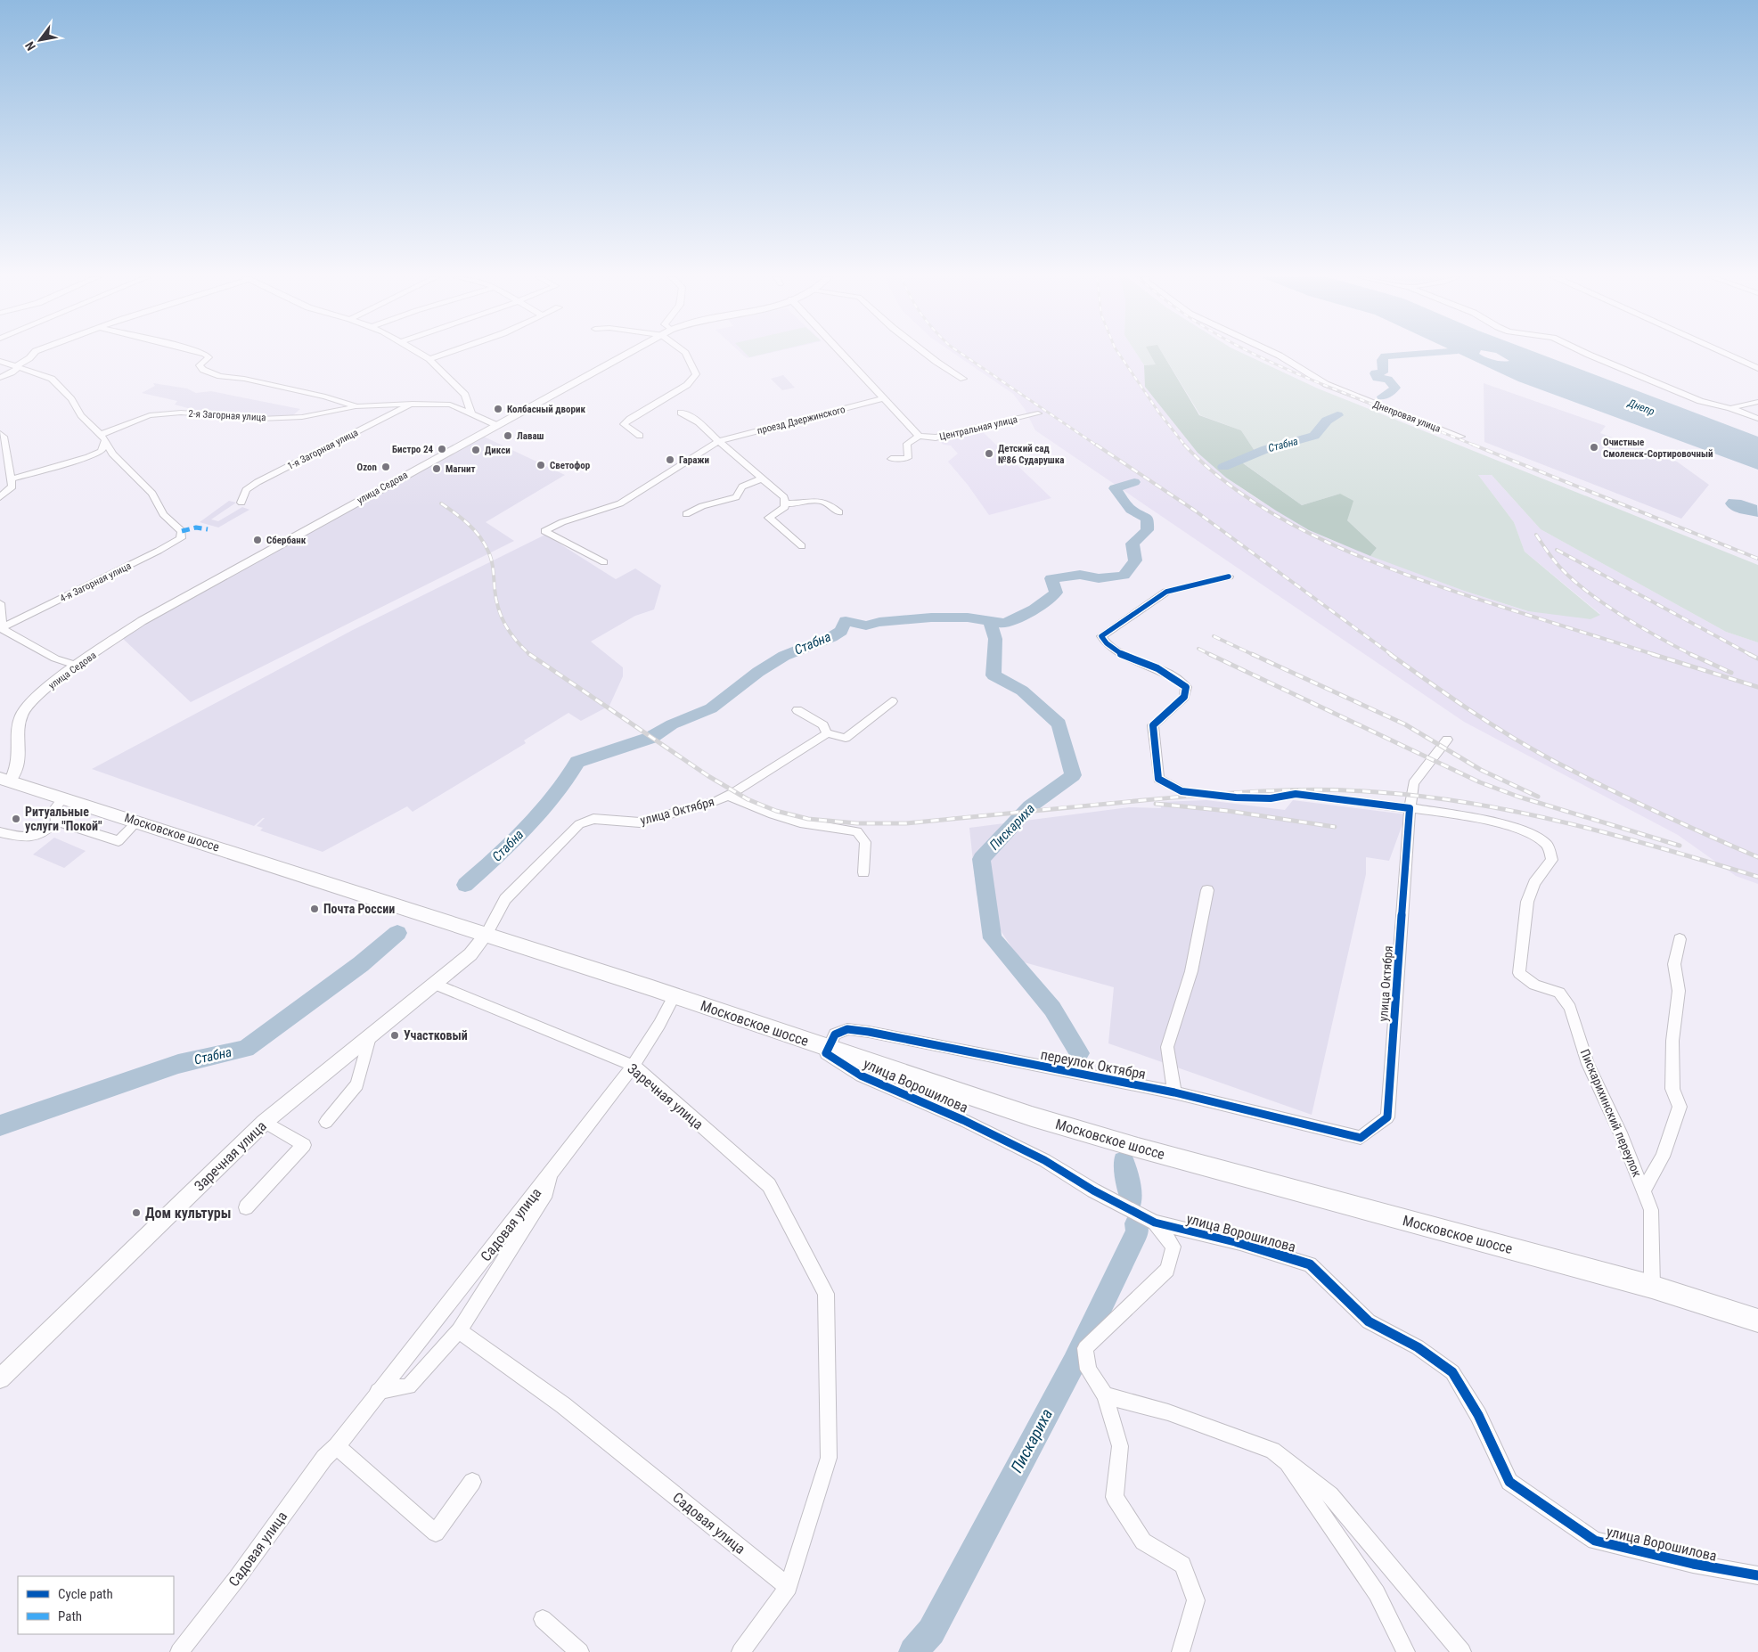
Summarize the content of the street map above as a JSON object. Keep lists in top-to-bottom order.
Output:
{
  "streets": {
    "main road": ["Московское шоссе"],
    "street": [
      "2-я Загорная улица",
      "Днепровая улица",
      "проезд Дзержинского",
      "Центральная улица",
      "1-я Загорная улица",
      "улица Седова",
      "4-я Загорная улица",
      "улица Октября",
      "переулок Октября",
      "улица Ворошилова",
      "Заречная улица",
      "Пискарихинский переулок",
      "Садовая улица"
    ]
  },
  "crossings": [
    ["2-я Загорная улица", "1-я Загорная улица"],
    ["2-я Загорная улица", "улица Седова"],
    ["2-я Загорная улица", "4-я Загорная улица"],
    ["улица Седова", "Московское шоссе"],
    ["улица Октября", "Московское шоссе"],
    ["улица Октября", "переулок Октября"],
    ["улица Октября", "Заречная улица"],
    ["улица Октября", "Пискарихинский переулок"],
    ["Московское шоссе", "переулок Октября"],
    ["Московское шоссе", "улица Ворошилова"],
    ["Московское шоссе", "Заречная улица"],
    ["Московское шоссе", "Пискарихинский переулок"],
    ["Московское шоссе", "Садовая улица"],
    ["переулок Октября", "улица Ворошилова"],
    ["Заречная улица", "Садовая улица"]
  ],
  "water": ["Днепр", "Стабна", "Пискариха"],
  "places": [
    "Колбасный дворик",
    "Лаваш",
    "Очистные Смоленск-Сортировочный",
    "Бистро 24",
    "Дикси",
    "Детский сад №86 Сударушка",
    "Гаражи",
    "Светофор",
    "Ozon",
    "Магнит",
    "Сбербанк",
    "Ритуальные услуги \"Покой\"",
    "Почта России",
    "Участковый",
    "Дом культуры"
  ],
  "legend": ["Cycle path", "Path"],
  "north": "bottom left"
}
